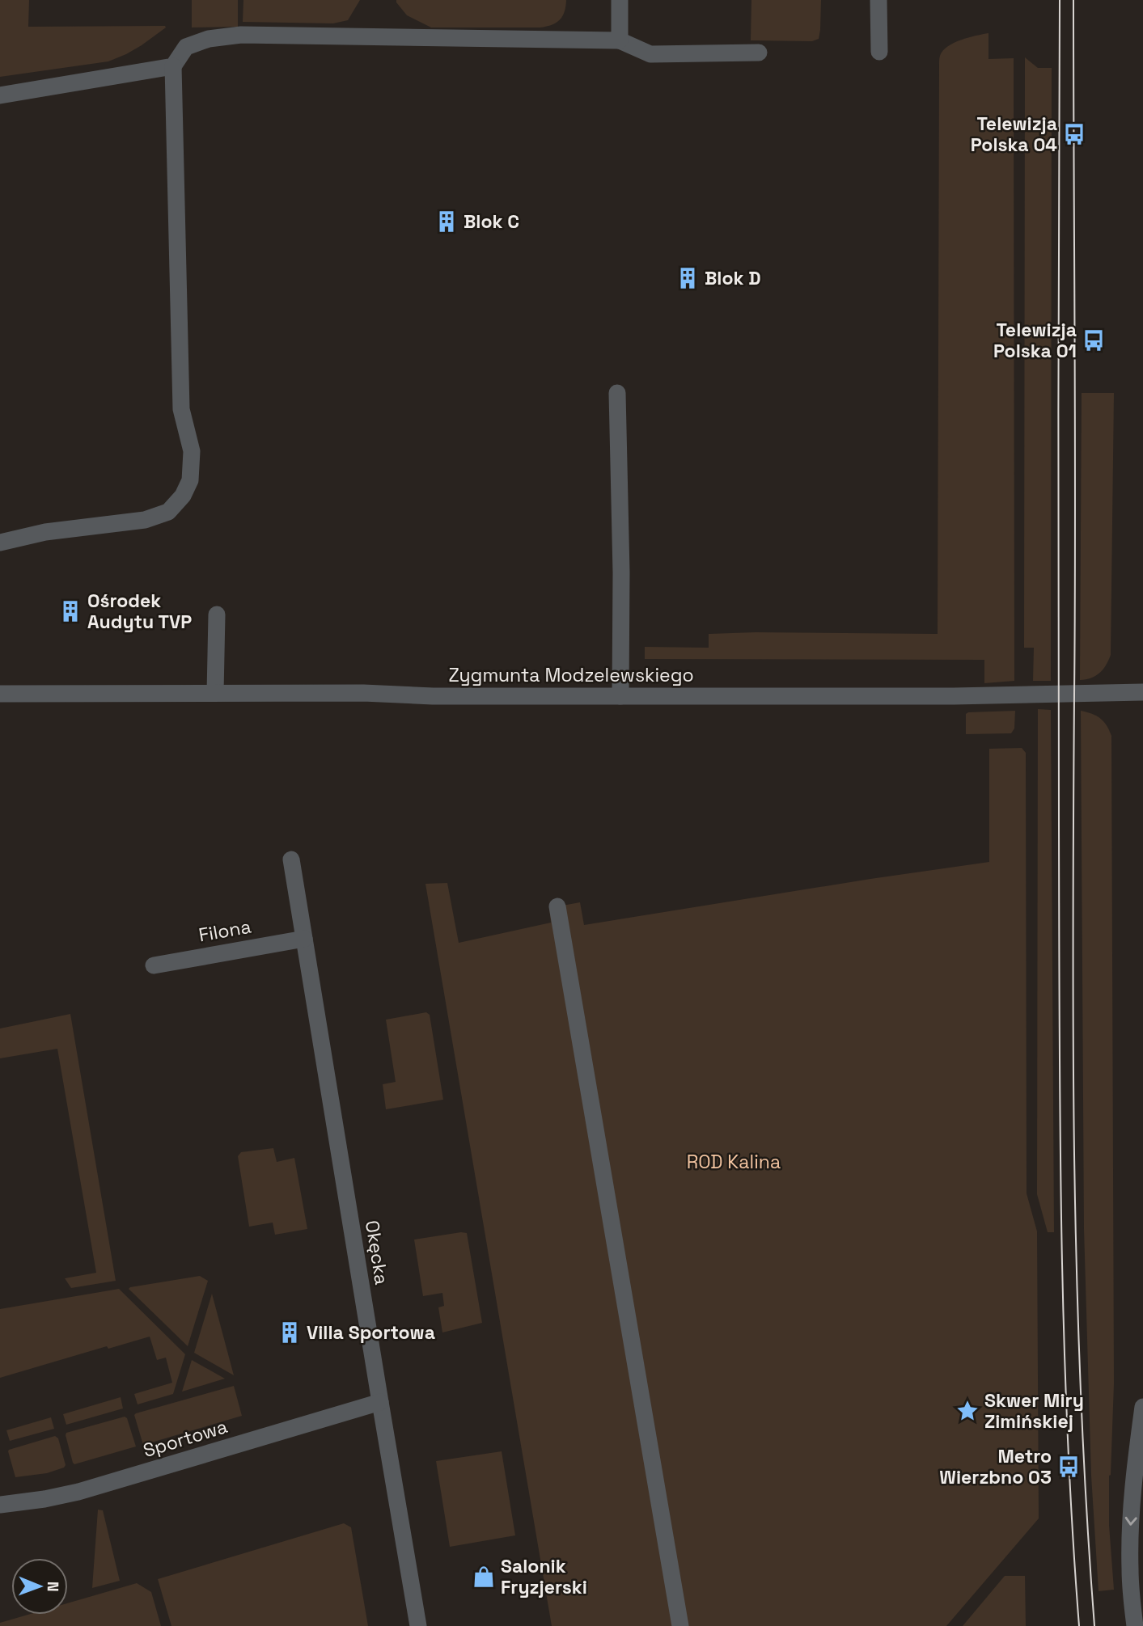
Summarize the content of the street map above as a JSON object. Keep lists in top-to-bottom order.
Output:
{
  "streets": {
    "street": [
      "Zygmunta Modzelewskiego",
      "Filona",
      "Okęcka",
      "Sportowa"
    ]
  },
  "crossings": [
    ["Filona", "Okęcka"],
    ["Okęcka", "Sportowa"]
  ],
  "parks": ["ROD Kalina"],
  "places": {
    "bus stop": ["Telewizja Polska 04", "Telewizja Polska 01", "Metro Wierzbno 03"],
    "building": [
      "Blok C",
      "Blok D",
      "Ośrodek Audytu TVP",
      "Villa Sportowa"
    ],
    "place": ["Skwer Miry Zimińskiej"],
    "shop": ["Salonik Fryzjerski"]
  },
  "north": "right"
}
